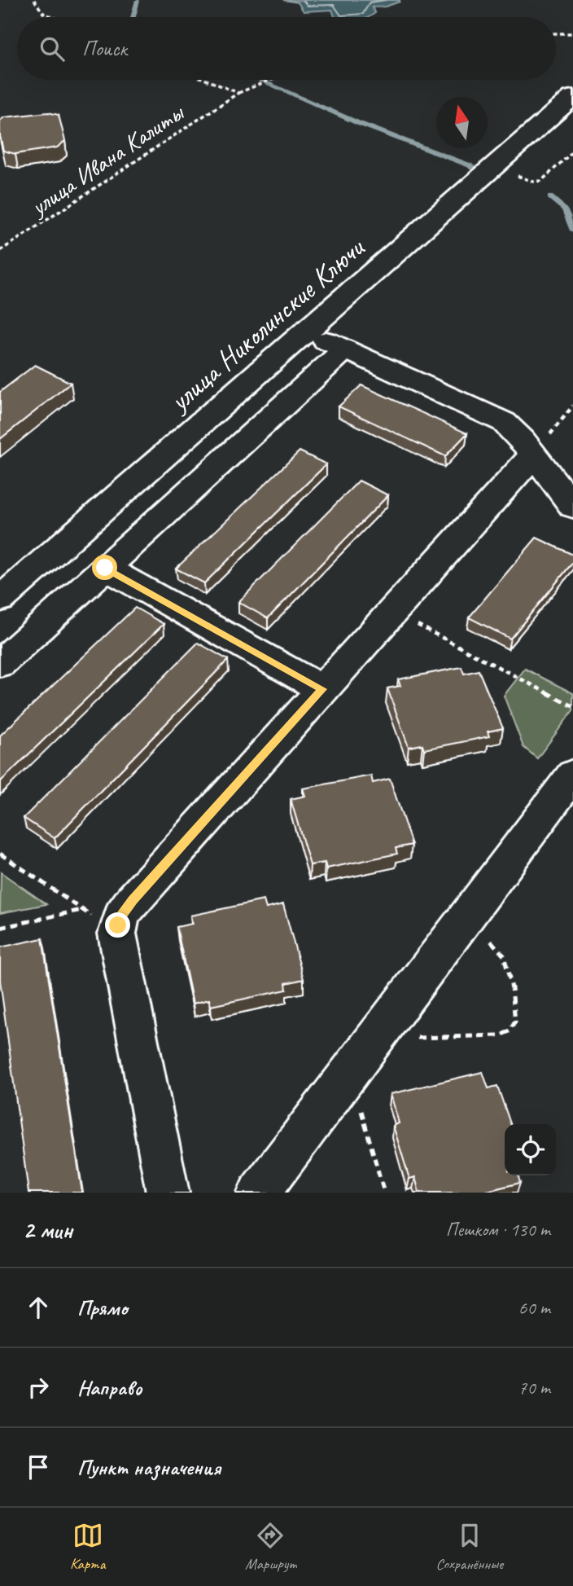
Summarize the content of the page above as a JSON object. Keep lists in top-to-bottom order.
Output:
{
  "streets": {
    "street": ["улица Николинские Ключи"],
    "path": ["улица Ивана Калиты"]
  },
  "north": "top",
  "page": {
    "search": "Поиск",
    "heading": ["2 мин", "Пешком · 130 m"],
    "list": [
      ["Прямо", "60 m"],
      ["Направо", "70 m"],
      "Пункт назначения"
    ],
    "nav": ["Карта", "Маршрут", "Сохранённые"]
  }
}
